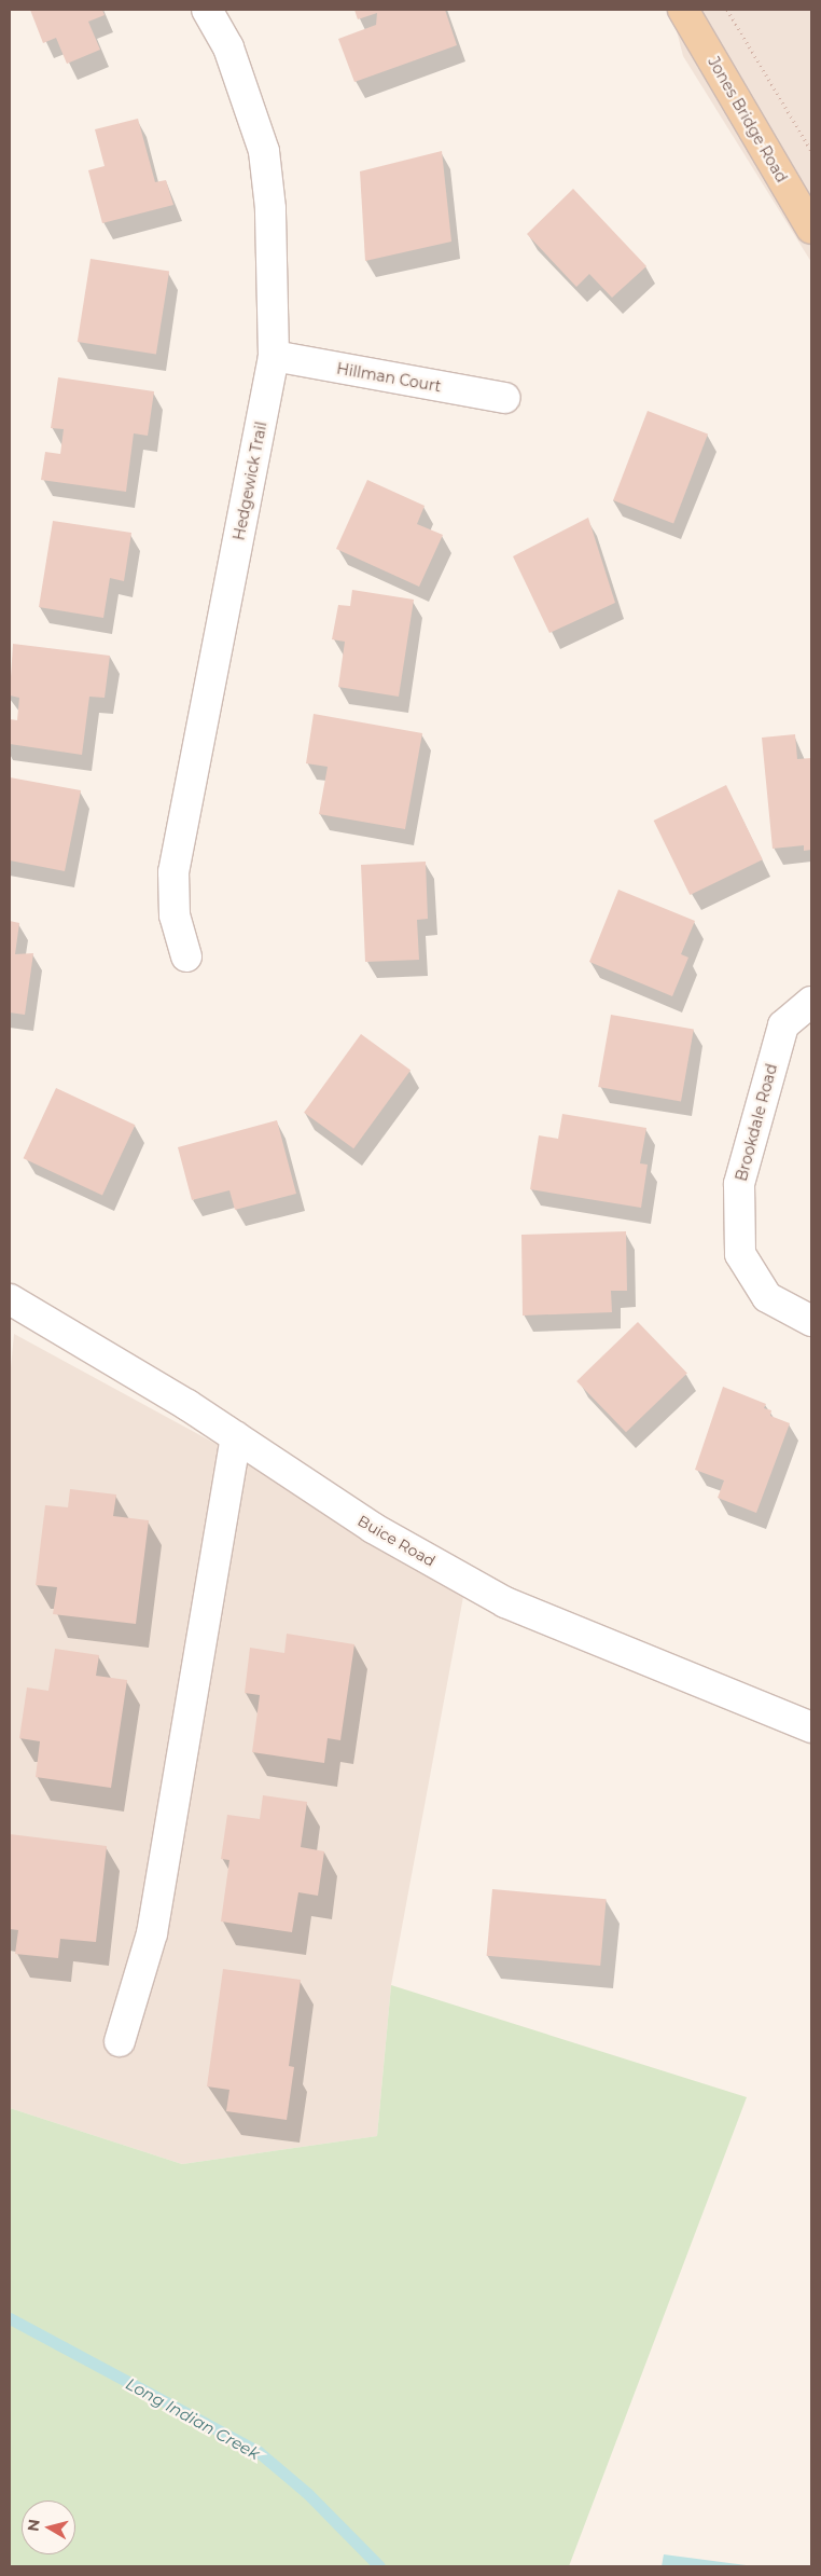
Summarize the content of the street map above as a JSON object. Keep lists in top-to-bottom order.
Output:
{
  "streets": {
    "main road": ["Jones Bridge Road"],
    "street": [
      "Hillman Court",
      "Hedgewick Trail",
      "Brookdale Road",
      "Buice Road"
    ]
  },
  "crossings": [
    ["Hillman Court", "Hedgewick Trail"]
  ],
  "water": ["Long Indian Creek"],
  "north": "left"
}
